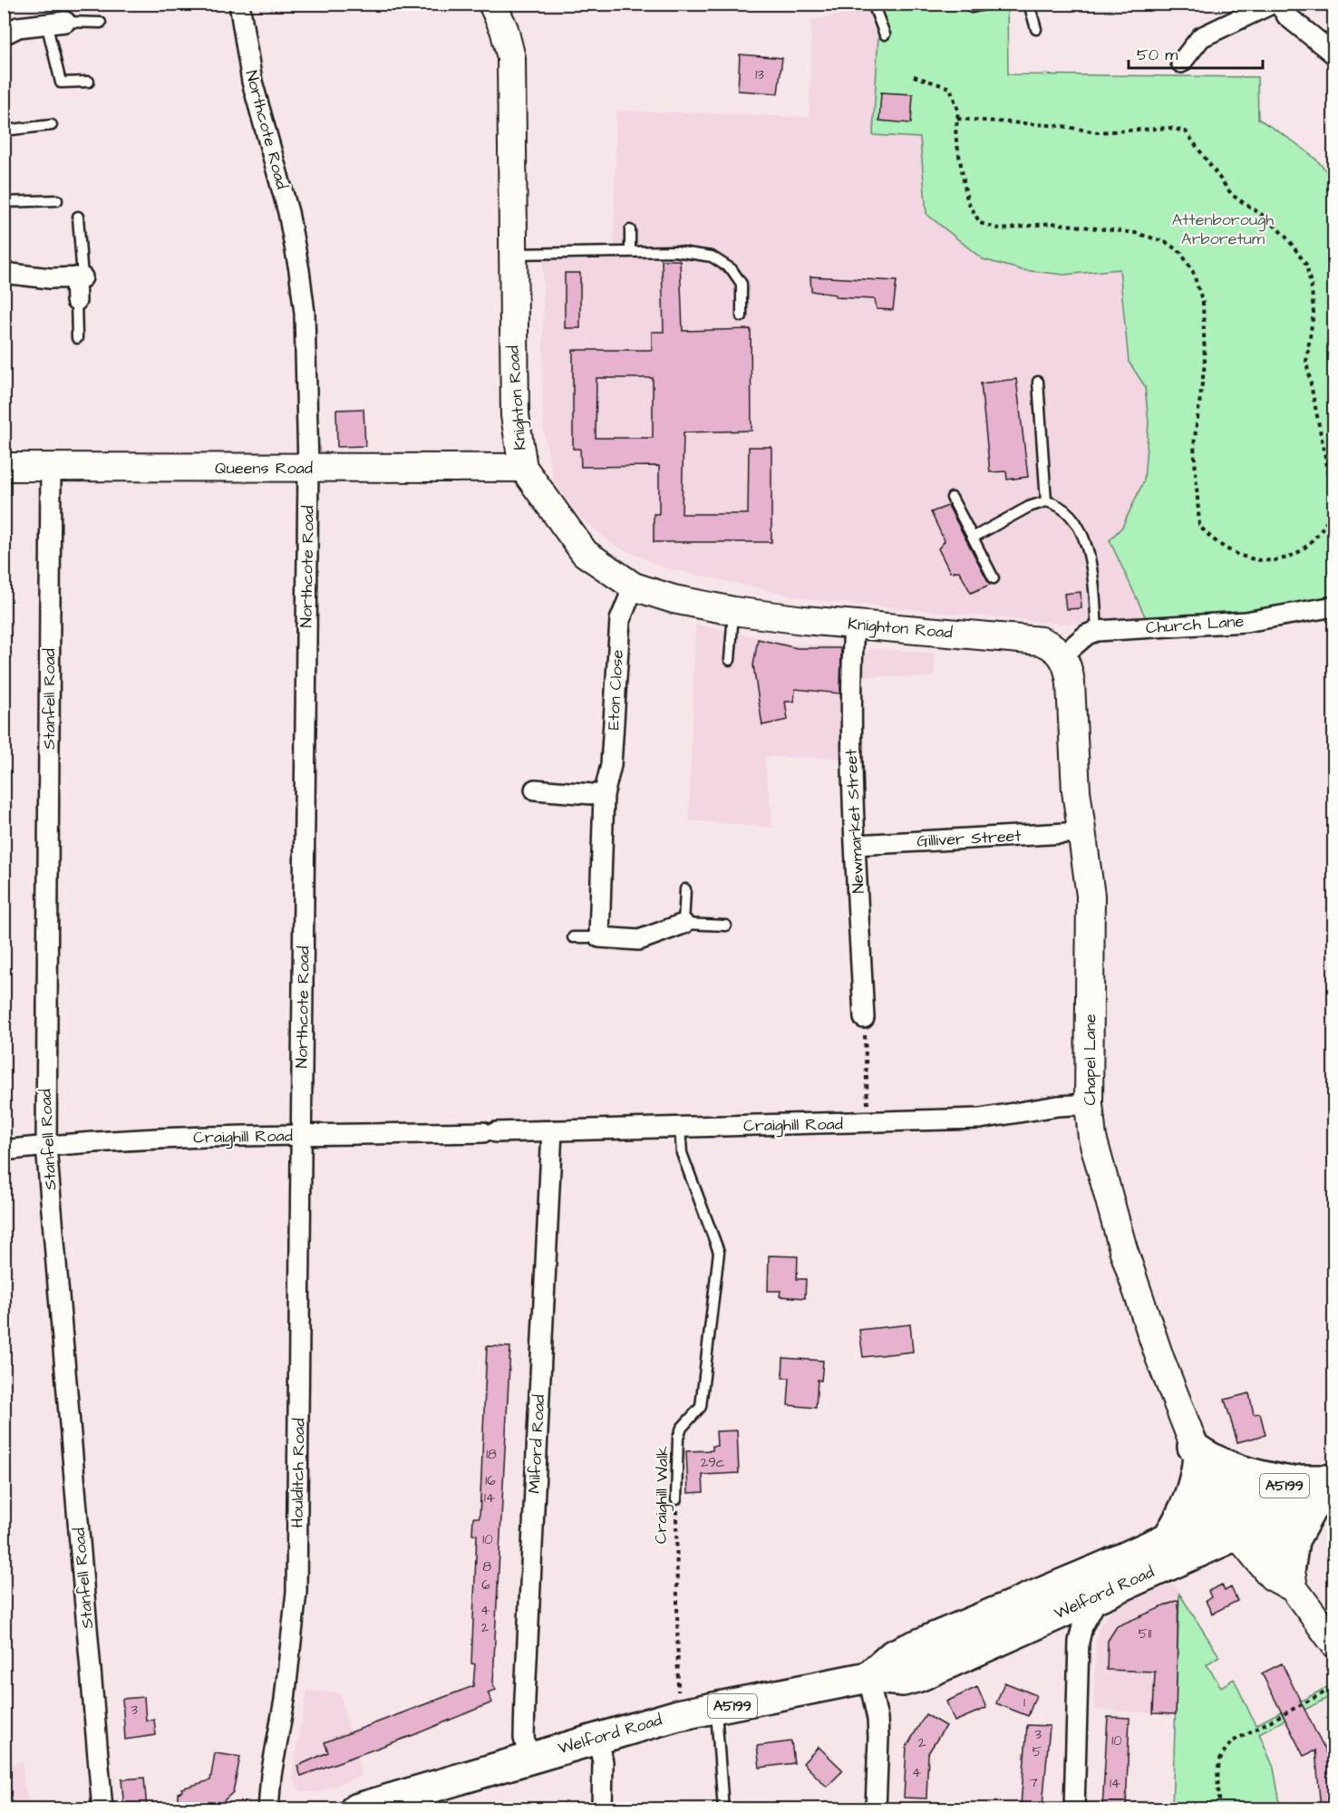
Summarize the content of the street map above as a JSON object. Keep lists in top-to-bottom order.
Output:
{
  "streets": {
    "main road": ["A5199", "Welford Road"],
    "street": [
      "Northcote Road",
      "Knighton Road",
      "Queens Road",
      "Church Lane",
      "Eton Close",
      "Stanfell Road",
      "Newmarket Street",
      "Gilliver Street",
      "Chapel Lane",
      "Craighill Road",
      "Milford Road",
      "Houlditch Road"
    ],
    "lane": ["Craighill Walk"]
  },
  "crossings": [
    ["Northcote Road", "Queens Road"],
    ["Northcote Road", "Craighill Road"],
    ["Northcote Road", "Houlditch Road"],
    ["Knighton Road", "Queens Road"],
    ["Knighton Road", "Church Lane"],
    ["Knighton Road", "Eton Close"],
    ["Knighton Road", "Newmarket Street"],
    ["Knighton Road", "Chapel Lane"],
    ["Queens Road", "Stanfell Road"],
    ["Church Lane", "Chapel Lane"],
    ["Stanfell Road", "Craighill Road"],
    ["Newmarket Street", "Gilliver Street"],
    ["Gilliver Street", "Chapel Lane"],
    ["Chapel Lane", "Craighill Road"],
    ["Chapel Lane", "Welford Road"],
    ["Craighill Road", "Milford Road"],
    ["Craighill Road", "Houlditch Road"],
    ["Craighill Road", "Craighill Walk"],
    ["Milford Road", "Welford Road"],
    ["Craighill Walk", "Welford Road"]
  ],
  "parks": ["Attenborough Arboretum"],
  "house_numbers": [
    "13",
    "18",
    "29c",
    "16",
    "14",
    "10",
    "8",
    "6",
    "4",
    "2",
    "511",
    "1",
    "3",
    "3",
    "10",
    "2",
    "5",
    "4",
    "7",
    "14"
  ],
  "scale_bar": "50 m"
}
